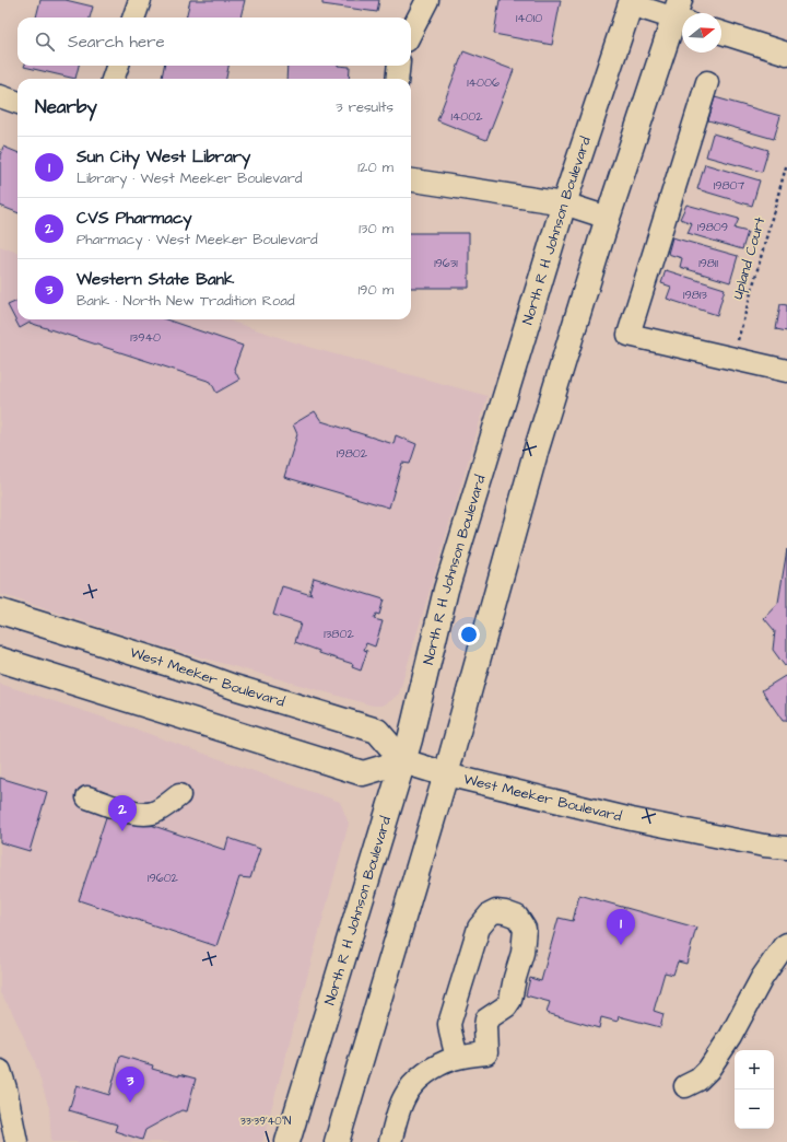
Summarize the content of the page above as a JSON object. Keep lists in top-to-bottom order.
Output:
{
  "streets": {
    "main road": ["North R H Johnson Boulevard", "West Meeker Boulevard"],
    "path": ["Upland Court"]
  },
  "crossings": [
    ["North R H Johnson Boulevard", "West Meeker Boulevard"]
  ],
  "house_numbers": [
    "14010",
    "14006",
    "14002",
    "19807",
    "19809",
    "19631",
    "19811",
    "19813",
    "13940",
    "19802",
    "13802",
    "19602"
  ],
  "north": "right",
  "page": {
    "search": "Search here",
    "heading": ["Nearby", "3 results"],
    "list": [
      {
        "mark": "1",
        "name": "Sun City West Library",
        "note": "Library · West Meeker Boulevard",
        "value": "120 m"
      },
      {
        "mark": "2",
        "name": "CVS Pharmacy",
        "note": "Pharmacy · West Meeker Boulevard",
        "value": "130 m"
      },
      {
        "mark": "3",
        "name": "Western State Bank",
        "note": "Bank · North New Tradition Road",
        "value": "190 m"
      }
    ],
    "pins": ["2", "1", "3"],
    "map_buttons": ["+", "−"]
  },
  "coordinates": ["33°39'40\"N"]
}
